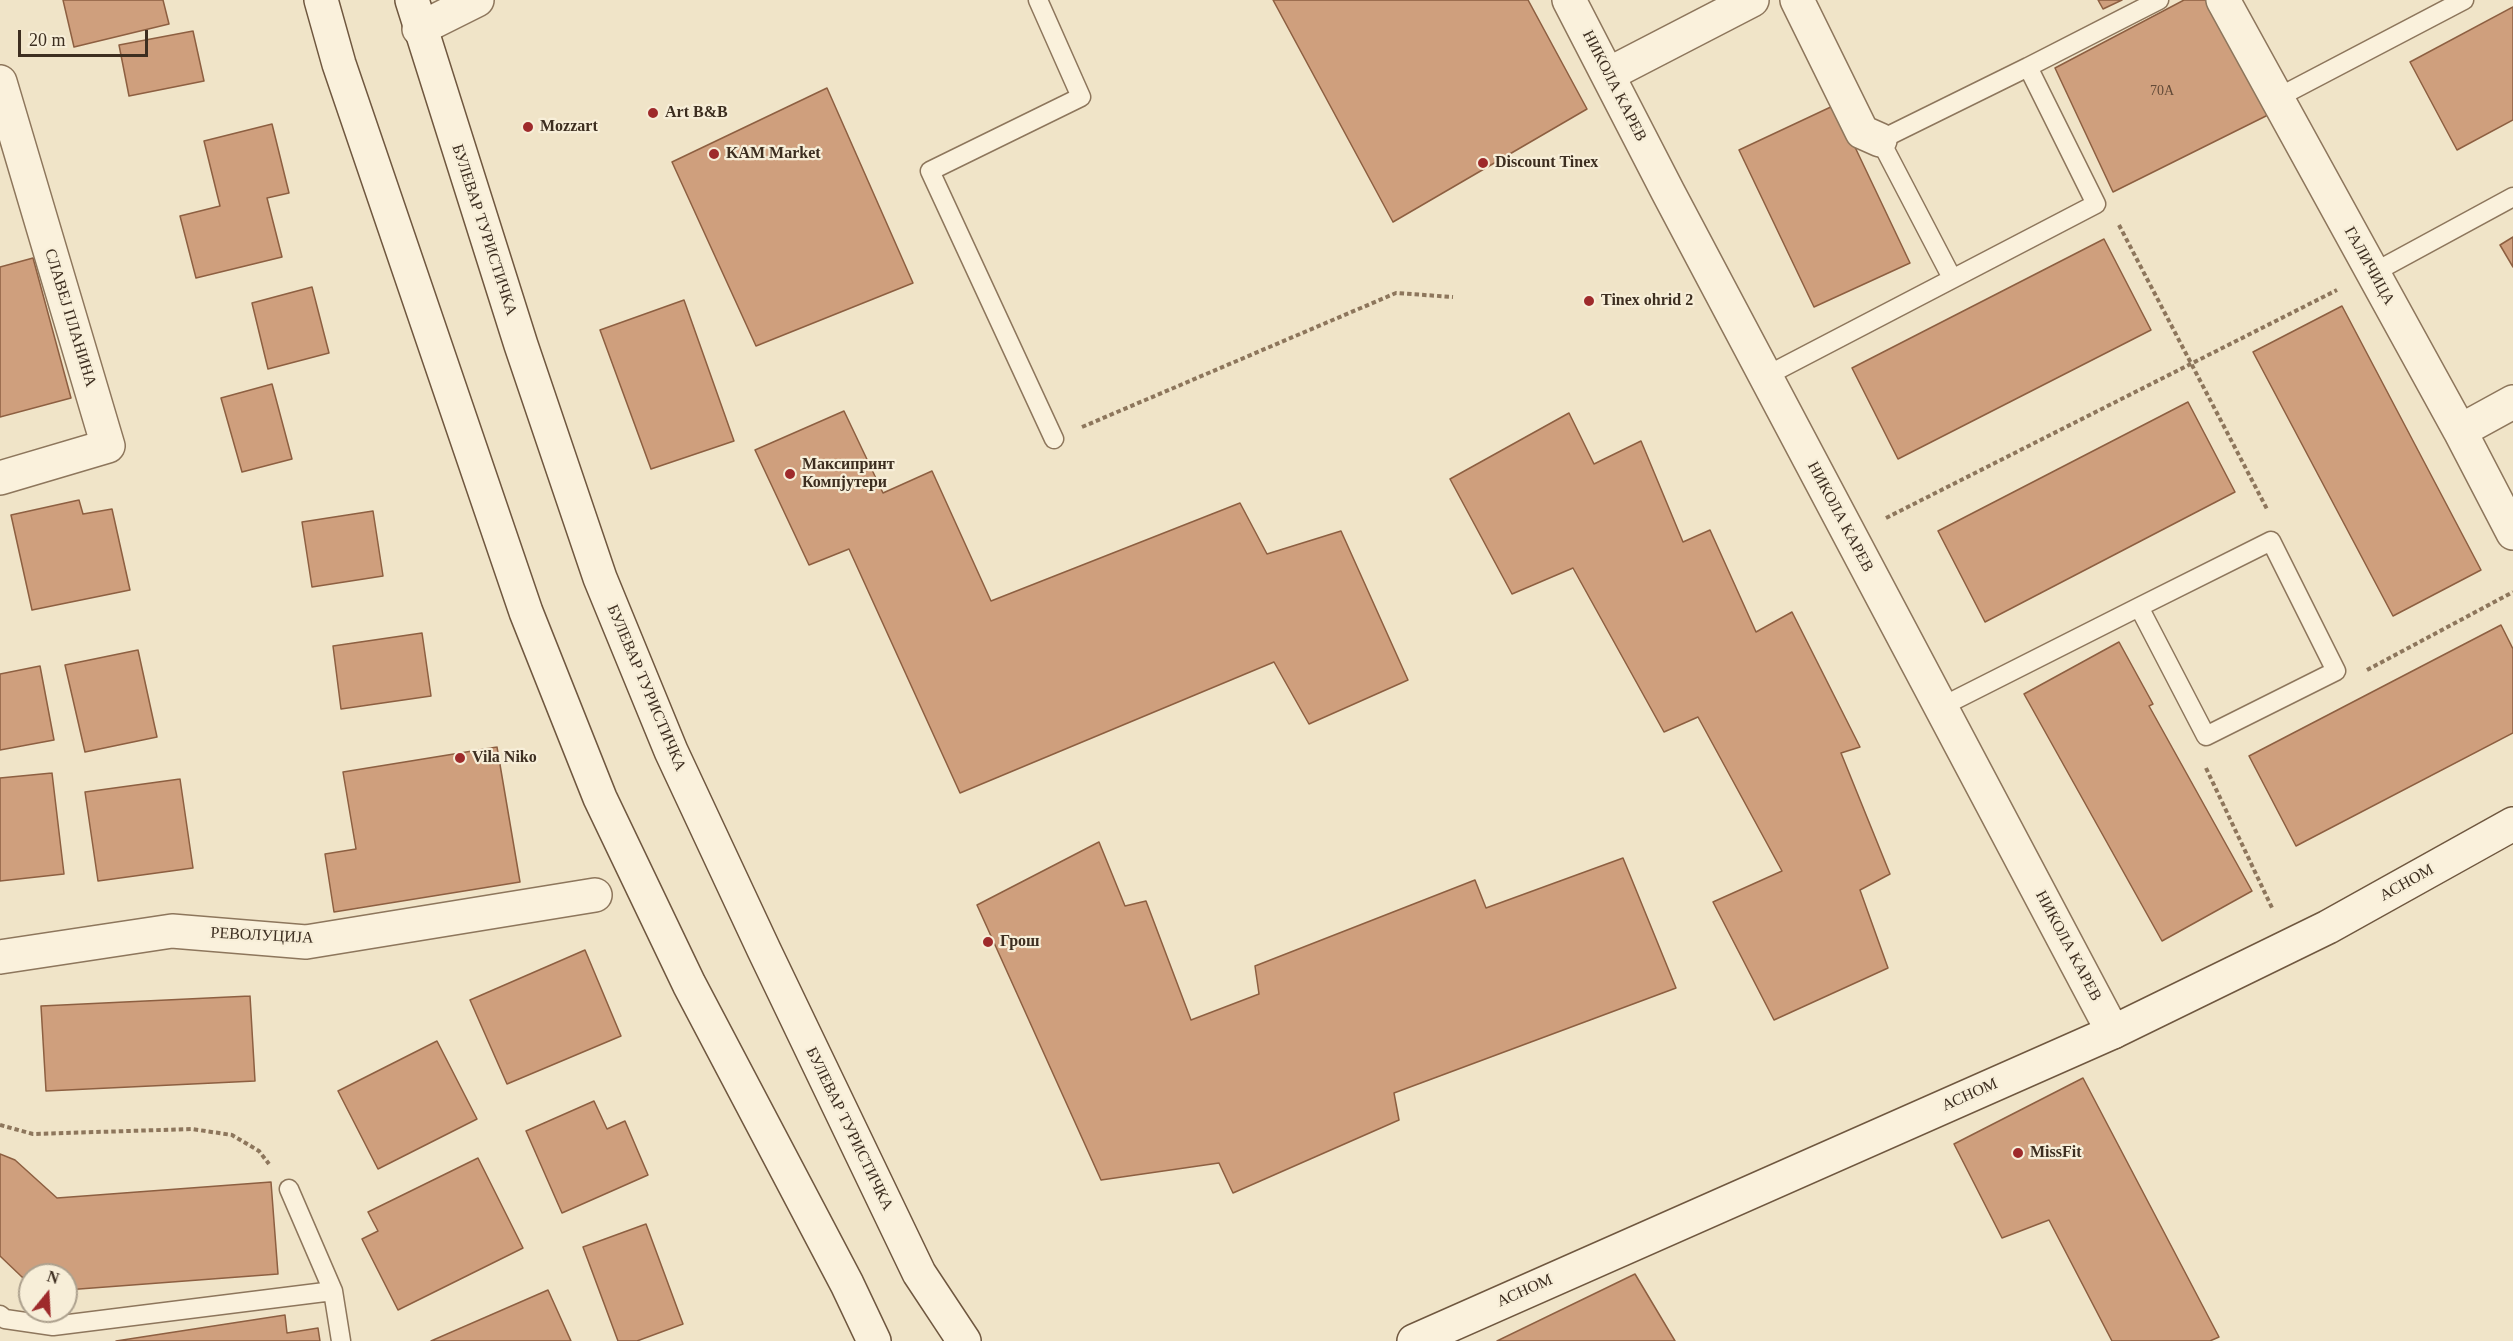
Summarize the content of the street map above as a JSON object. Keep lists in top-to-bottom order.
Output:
{
  "streets": {
    "street": [
      "НИКОЛА КАРЕВ",
      "БУЛЕВАР ТУРИСТИЧКА",
      "ГАЛИЧИЦА",
      "СЛАВЕЈ ПЛАНИНА",
      "АСНОМ",
      "РЕВОЛУЦИЈА"
    ]
  },
  "crossings": [
    ["НИКОЛА КАРЕВ", "АСНОМ"]
  ],
  "places": [
    "Art B&B",
    "Mozzart",
    "KAM Market",
    "Discount Tinex",
    "Tinex ohrid 2",
    "Максипринт Компјутери",
    "Vila Niko",
    "Грош",
    "MissFit"
  ],
  "house_numbers": ["70А"],
  "scale_bar": "20 m",
  "north": "top"
}
